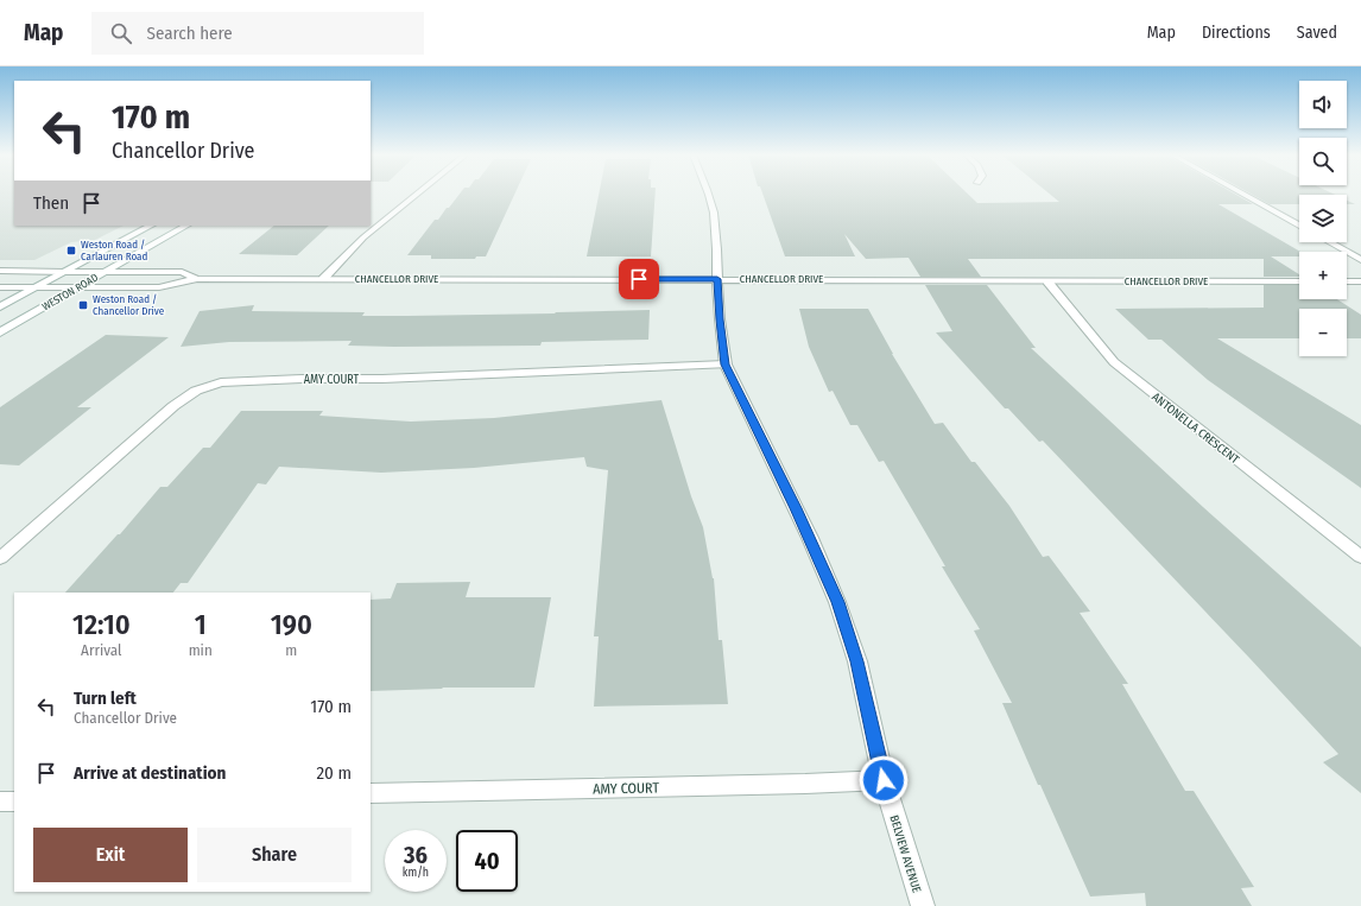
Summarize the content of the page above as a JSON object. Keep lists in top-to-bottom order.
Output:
{
  "streets": {
    "street": [
      "CHANCELLOR DRIVE",
      "WESTON ROAD",
      "AMY COURT",
      "ANTONELLA CRESCENT",
      "BELVIEW AVENUE"
    ]
  },
  "crossings": [
    ["CHANCELLOR DRIVE", "WESTON ROAD"],
    ["CHANCELLOR DRIVE", "ANTONELLA CRESCENT"],
    ["CHANCELLOR DRIVE", "BELVIEW AVENUE"],
    ["AMY COURT", "BELVIEW AVENUE"]
  ],
  "places": {
    "transit": ["Weston Road / Carlauren Road", "Weston Road / Chancellor Drive"]
  },
  "page": {
    "header": "Map",
    "search": "Search here",
    "nav": ["Map", "Directions", "Saved"],
    "map_buttons": ["+", "−"],
    "turn": ["170 m", "Chancellor Drive"],
    "then": "Then",
    "eta": [
      "12:10",
      "Arrival",
      "1",
      "min",
      "190",
      "m"
    ],
    "list": [
      {
        "name": "Turn left",
        "note": "Chancellor Drive",
        "value": "170 m"
      },
      {
        "name": "Arrive at destination",
        "value": "20 m"
      }
    ],
    "buttons": ["Exit", "Share"],
    "speed": "36 km/h",
    "limit": "40"
  }
}
